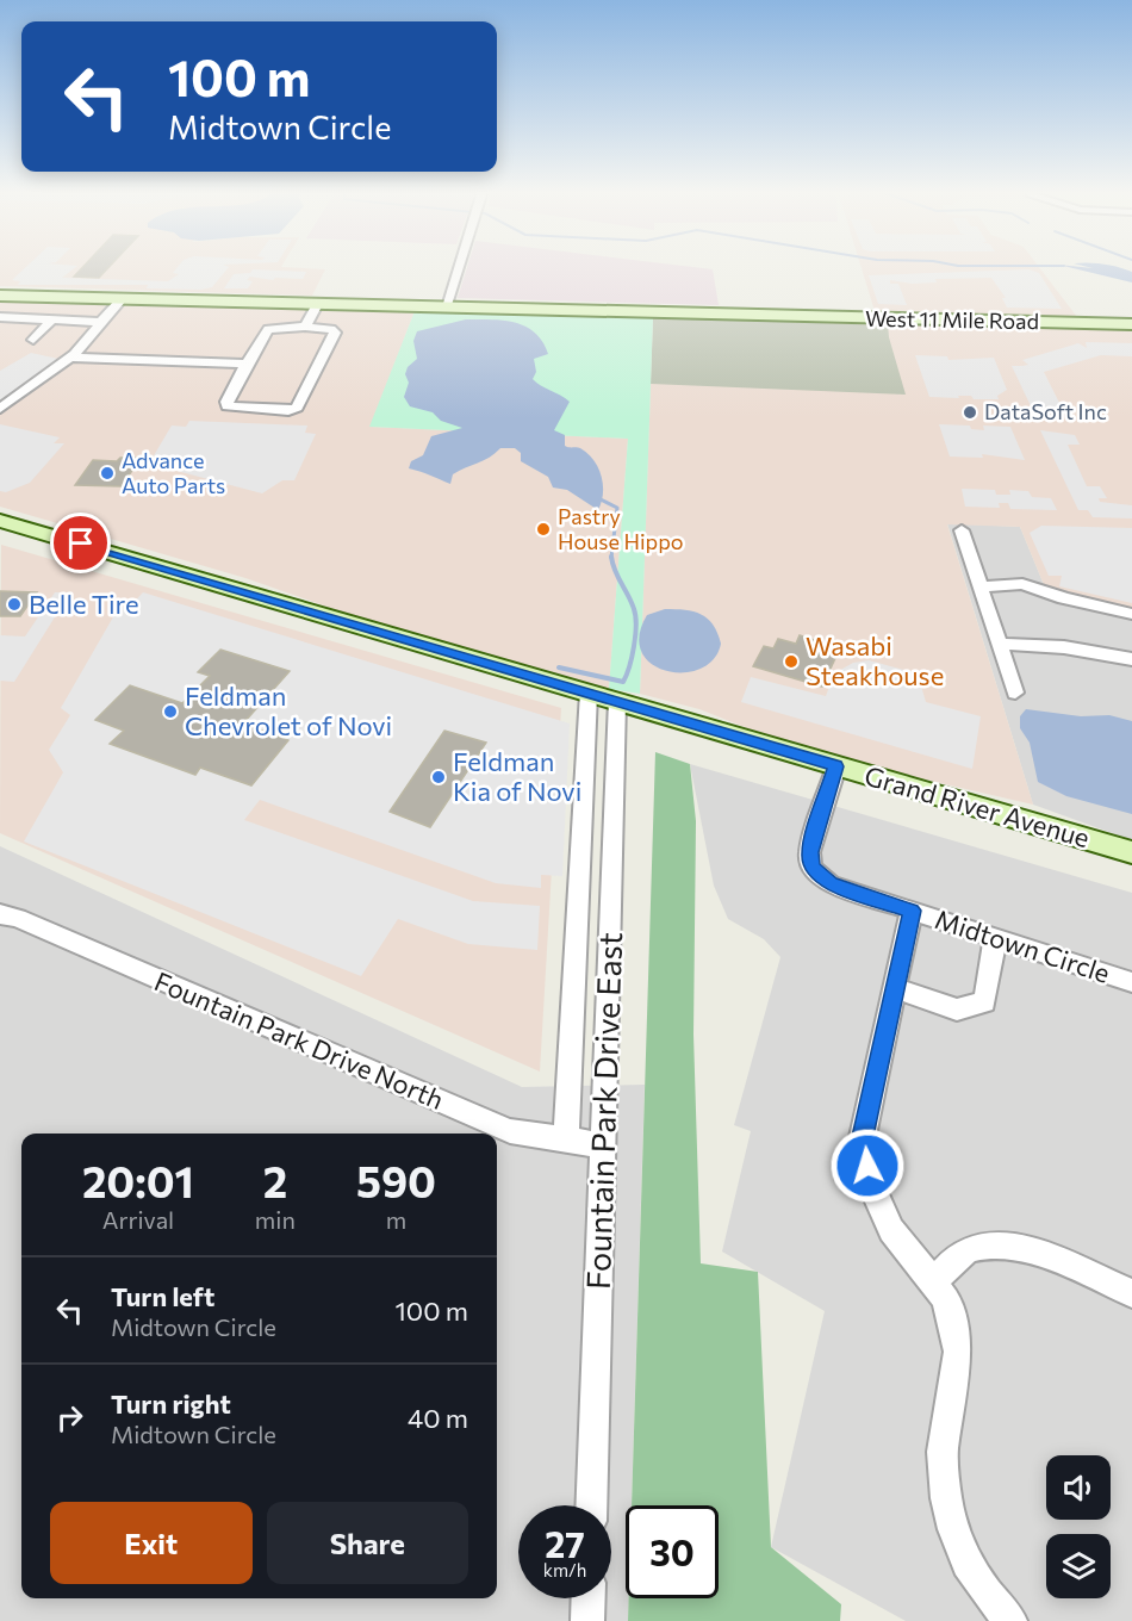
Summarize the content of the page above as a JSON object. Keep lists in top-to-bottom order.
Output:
{
  "streets": {
    "street": [
      "West 11 Mile Road",
      "Grand River Avenue",
      "Midtown Circle",
      "Fountain Park Drive North",
      "Fountain Park Drive East"
    ]
  },
  "crossings": [
    ["Grand River Avenue", "Midtown Circle"],
    ["Grand River Avenue", "Fountain Park Drive East"],
    ["Fountain Park Drive North", "Fountain Park Drive East"]
  ],
  "places": [
    "DataSoft Inc",
    "Advance Auto Parts",
    "Pastry House Hippo",
    "Belle Tire",
    "Wasabi Steakhouse",
    "Feldman Chevrolet of Novi",
    "Feldman Kia of Novi"
  ],
  "page": {
    "turn": ["100 m", "Midtown Circle"],
    "eta": [
      "20:01",
      "Arrival",
      "2",
      "min",
      "590",
      "m"
    ],
    "list": [
      {
        "name": "Turn left",
        "note": "Midtown Circle",
        "value": "100 m"
      },
      {
        "name": "Turn right",
        "note": "Midtown Circle",
        "value": "40 m"
      }
    ],
    "buttons": ["Exit", "Share"],
    "speed": "27 km/h",
    "limit": "30"
  }
}
